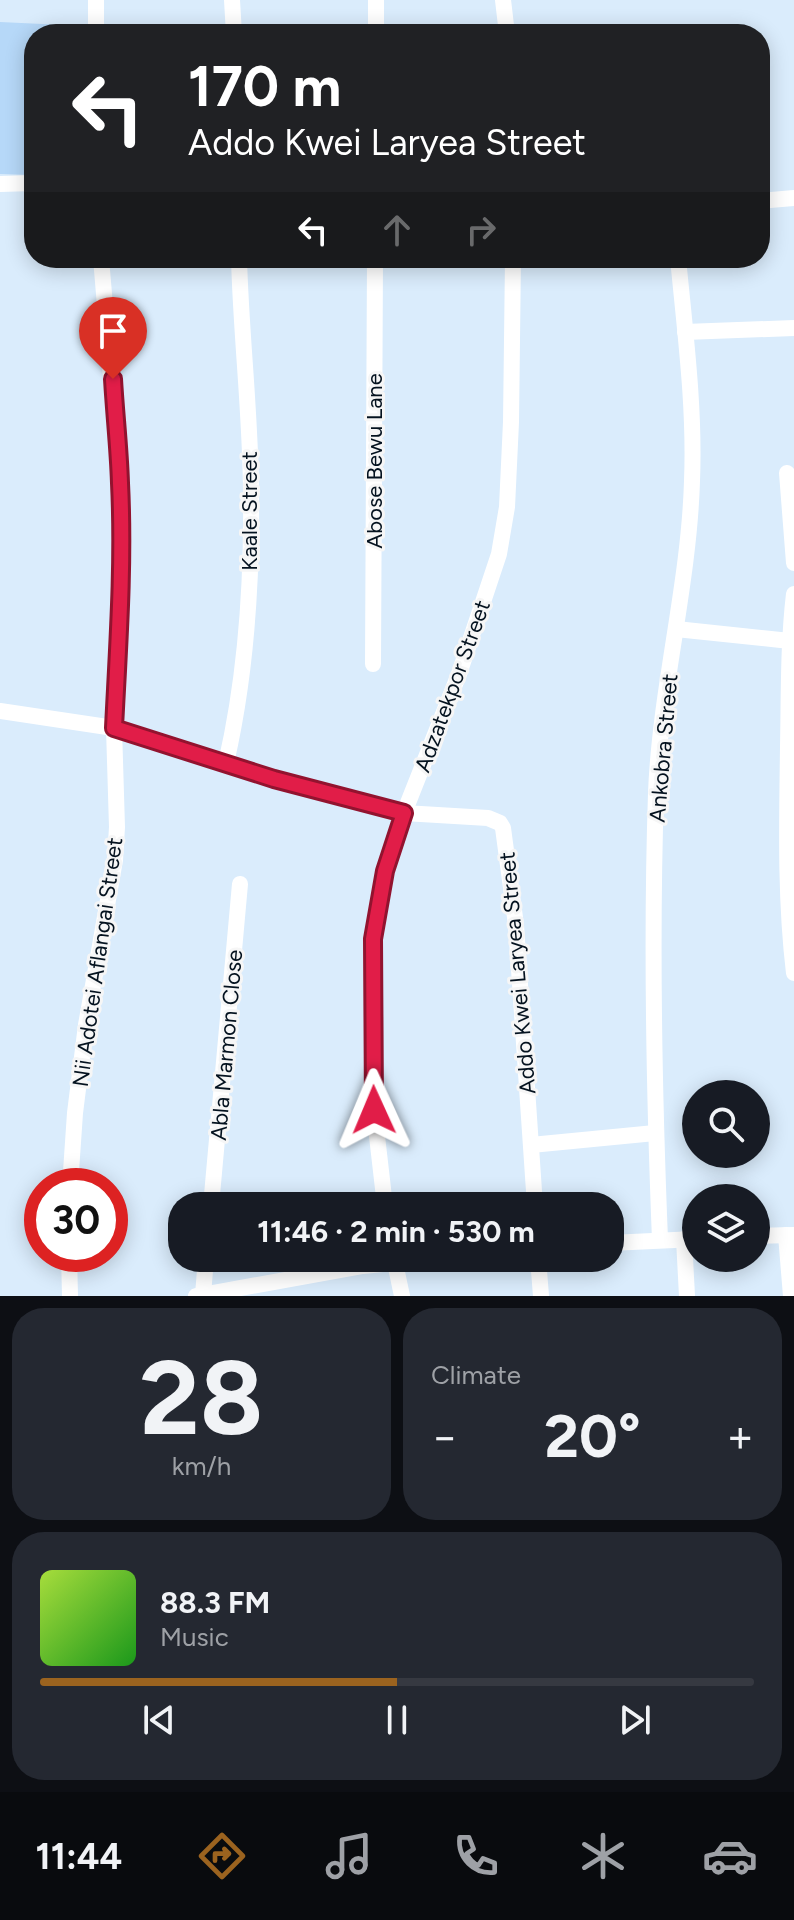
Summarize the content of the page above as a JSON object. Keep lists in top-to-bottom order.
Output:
{
  "streets": {
    "street": [
      "Abose Bewu Lane",
      "Kaale Street",
      "Adzatekpor Street",
      "Ankobra Street",
      "Nii Adotei Aflangai Street",
      "Addo Kwei Laryea Street",
      "Abla Marmon Close"
    ]
  },
  "crossings": [
    ["Kaale Street", "Addo Kwei Laryea Street"],
    ["Adzatekpor Street", "Addo Kwei Laryea Street"],
    ["Nii Adotei Aflangai Street", "Addo Kwei Laryea Street"]
  ],
  "page": {
    "turn": ["170 m", "Addo Kwei Laryea Street"],
    "limit": "30",
    "trip": "11:46 · 2 min · 530 m",
    "tile": [
      ["28", "km/h"],
      "Climate"
    ],
    "heat": ["−", "20°", "+"],
    "song": ["88.3 FM", "Music"],
    "tabs": "11:44"
  }
}
